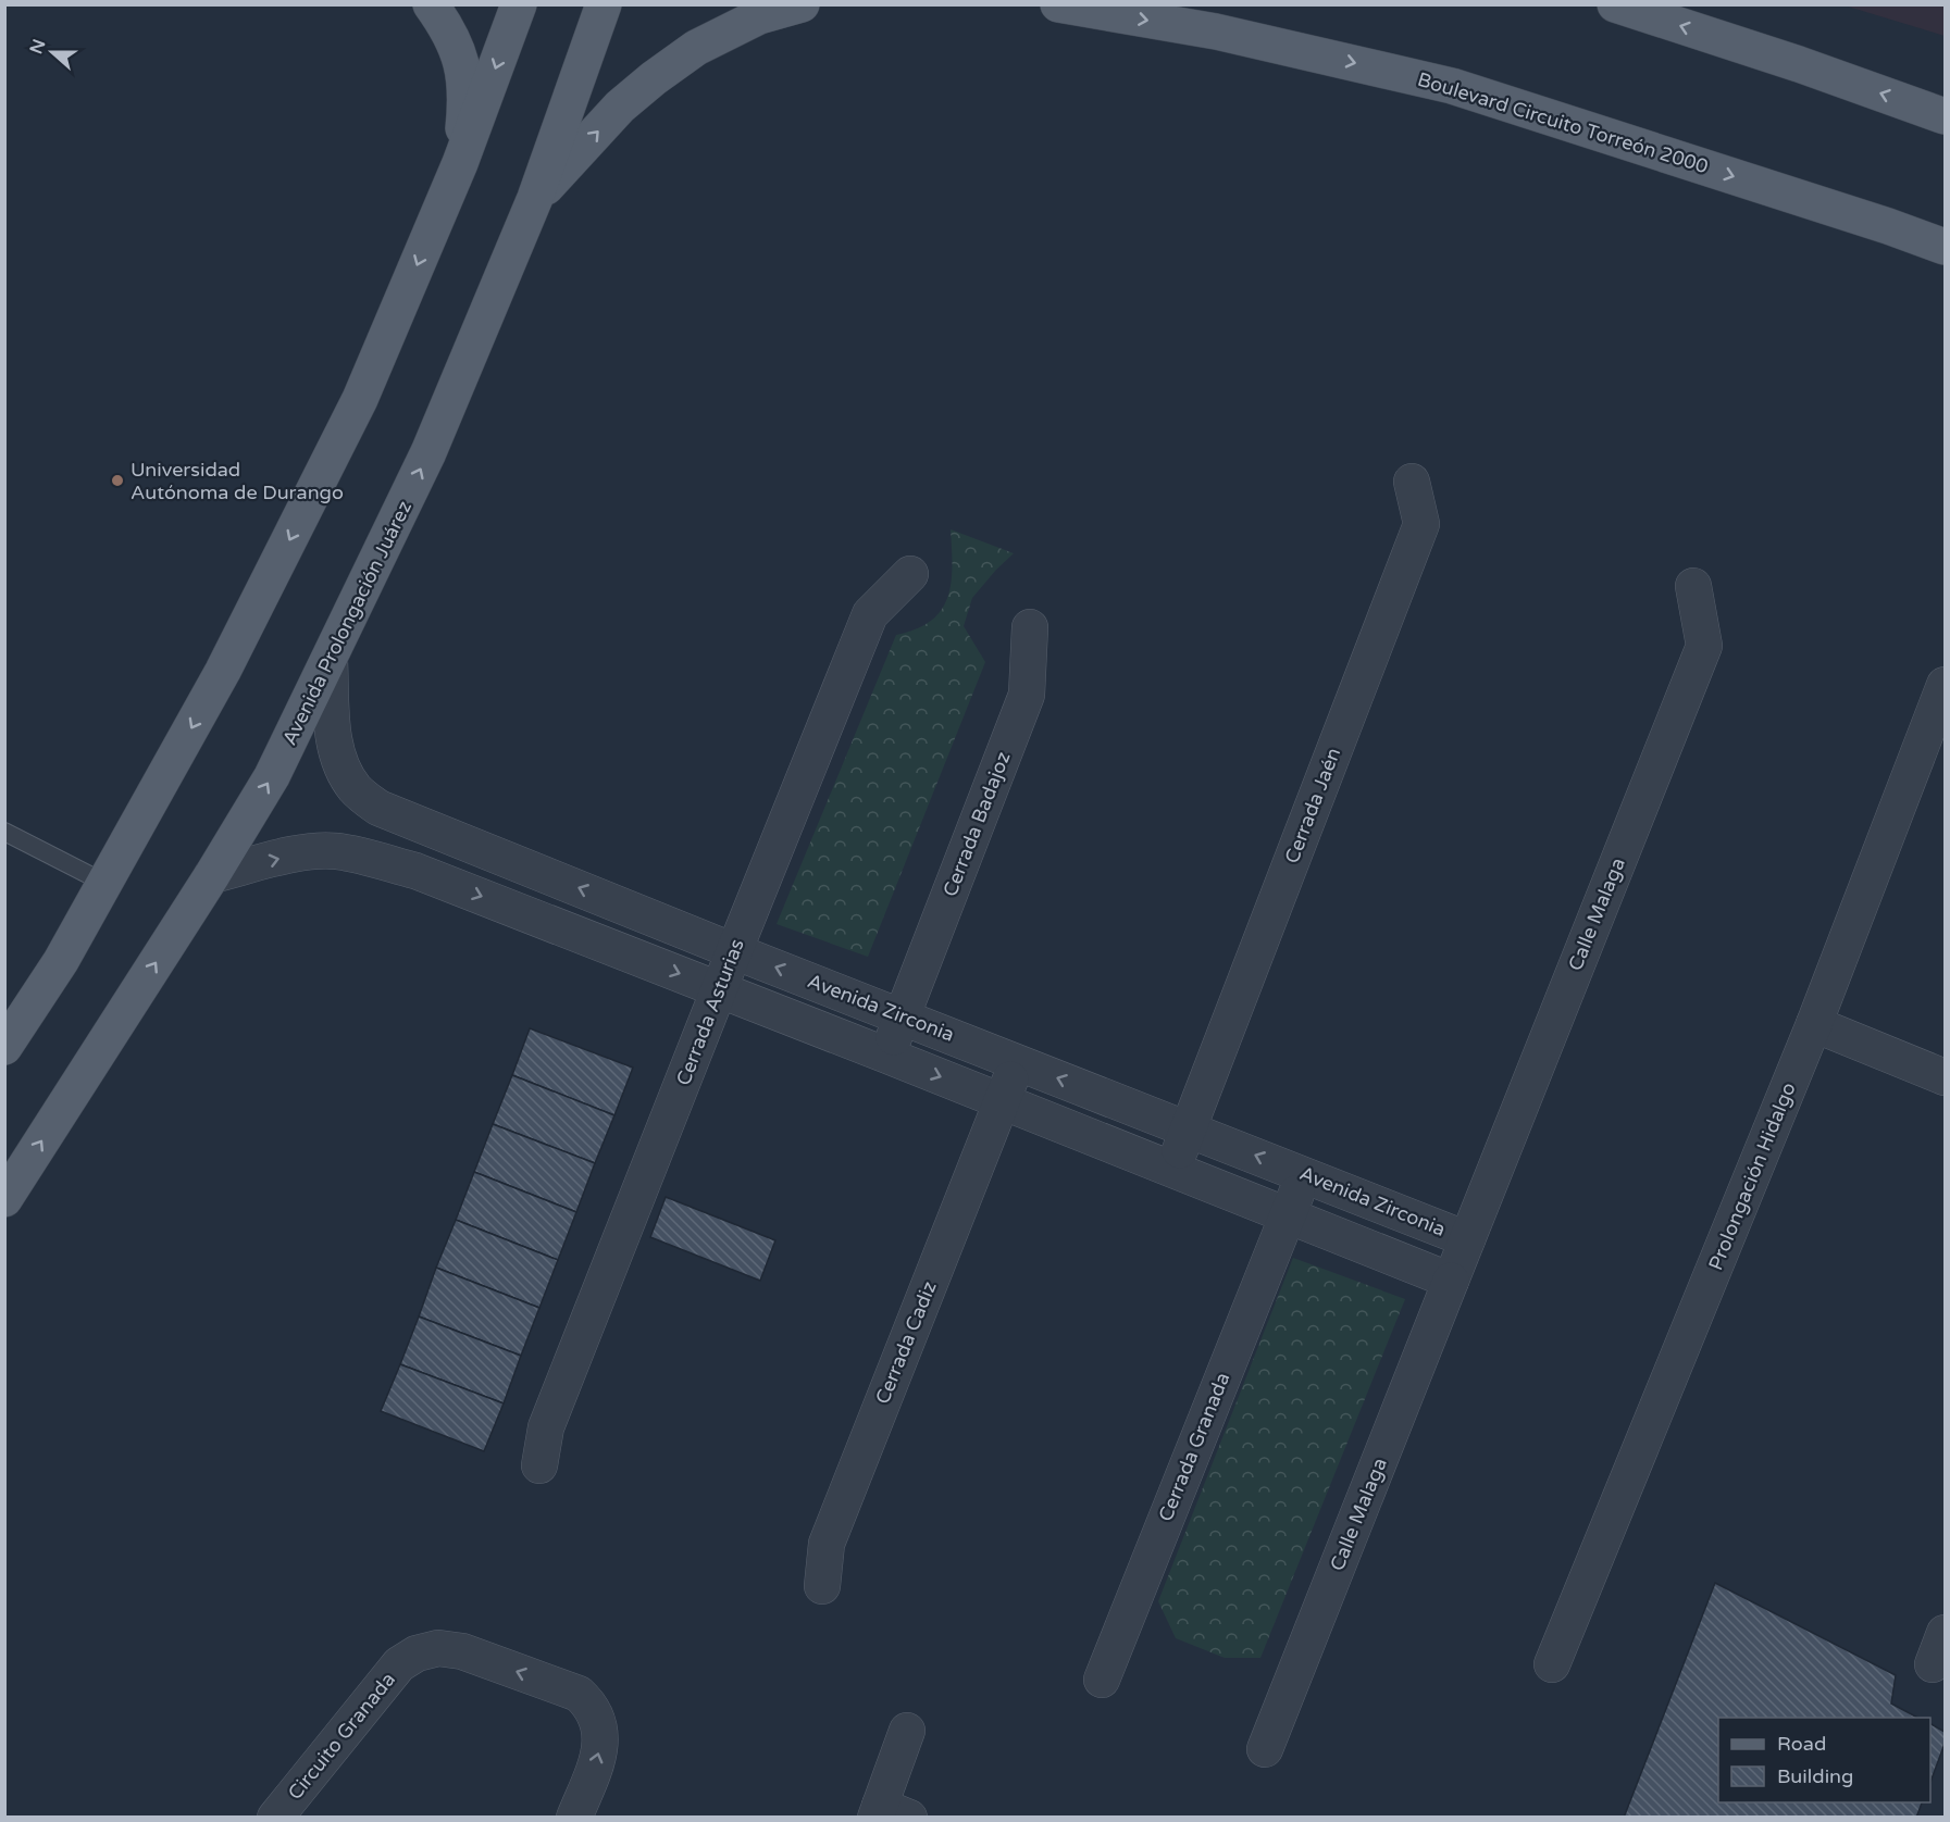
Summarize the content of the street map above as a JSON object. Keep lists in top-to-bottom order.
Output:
{
  "streets": {
    "main road": ["Boulevard Circuito Torreón 2000", "Avenida Prolongación Juárez"],
    "street": [
      "Cerrada Jaén",
      "Cerrada Badajoz",
      "Calle Malaga",
      "Avenida Zirconia",
      "Cerrada Asturias",
      "Prolongación Hidalgo",
      "Cerrada Cadiz",
      "Cerrada Granada",
      "Circuito Granada"
    ]
  },
  "crossings": [
    ["Avenida Prolongación Juárez", "Avenida Zirconia"],
    ["Cerrada Jaén", "Avenida Zirconia"],
    ["Cerrada Badajoz", "Avenida Zirconia"],
    ["Calle Malaga", "Avenida Zirconia"],
    ["Avenida Zirconia", "Cerrada Asturias"],
    ["Avenida Zirconia", "Cerrada Cadiz"],
    ["Avenida Zirconia", "Cerrada Granada"]
  ],
  "places": ["Universidad Autónoma de Durango"],
  "legend": ["Road", "Building"],
  "north": "left"
}
